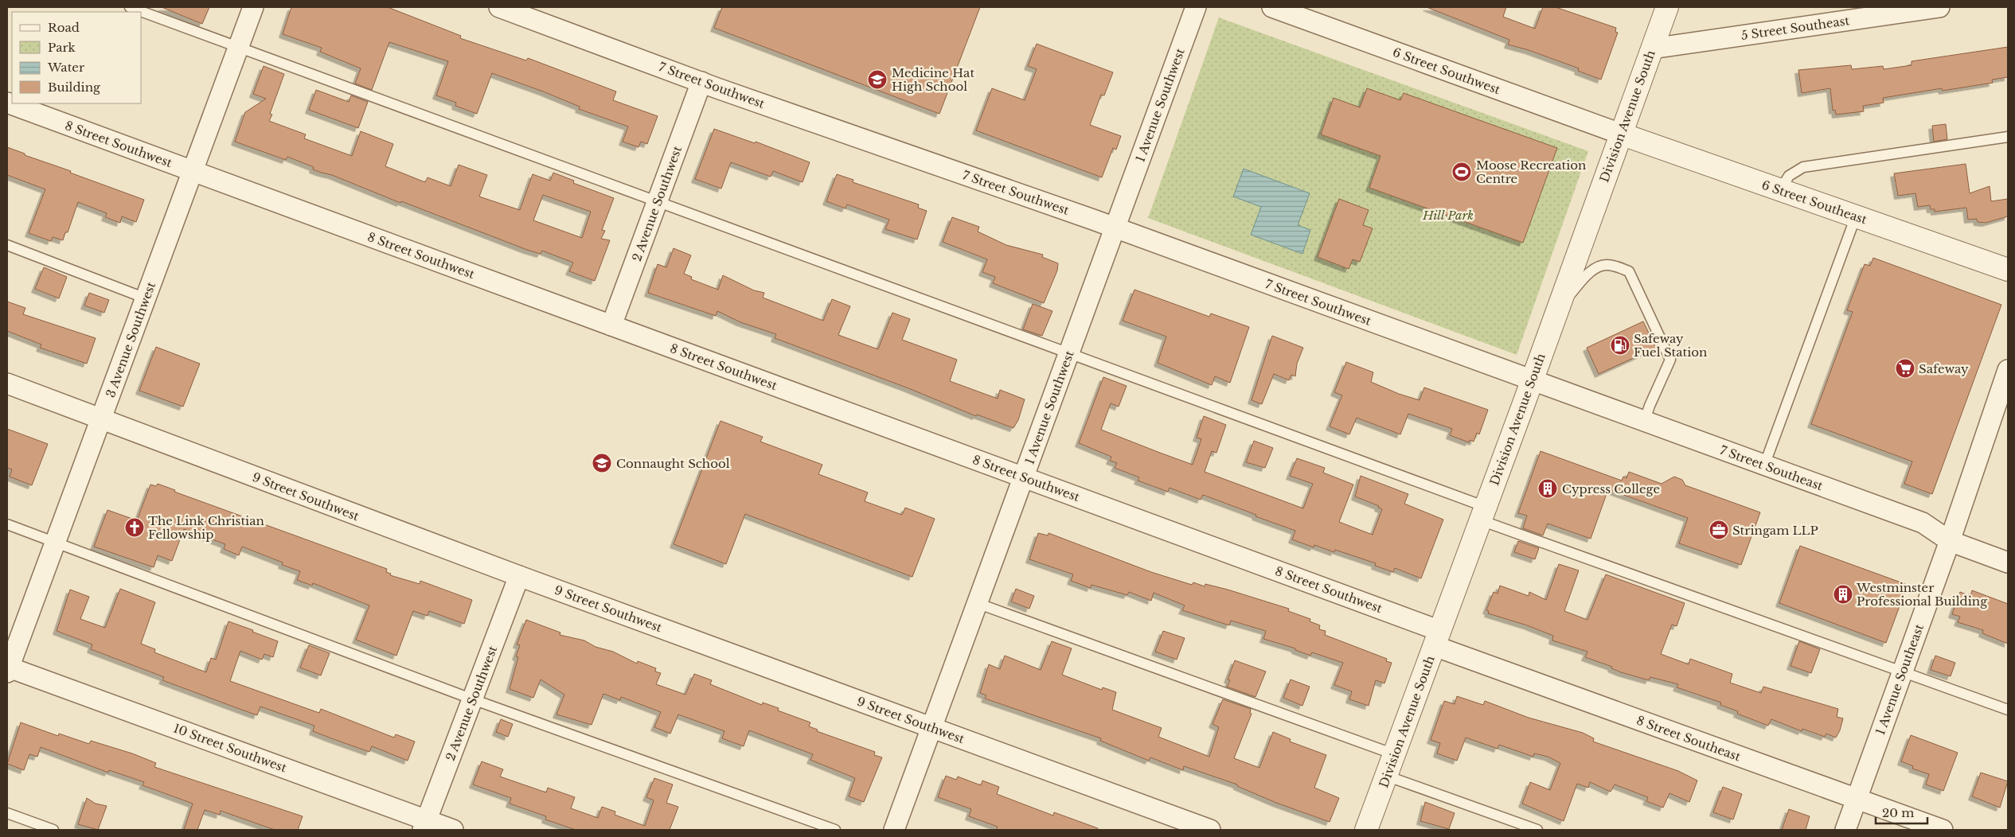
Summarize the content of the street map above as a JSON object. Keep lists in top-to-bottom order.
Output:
{
  "streets": {
    "street": [
      "5 Street Southeast",
      "6 Street Southwest",
      "7 Street Southwest",
      "1 Avenue Southwest",
      "Division Avenue South",
      "8 Street Southwest",
      "6 Street Southeast",
      "2 Avenue Southwest",
      "3 Avenue Southwest",
      "7 Street Southeast",
      "9 Street Southwest",
      "1 Avenue Southeast",
      "8 Street Southeast",
      "10 Street Southwest"
    ]
  },
  "crossings": [
    ["5 Street Southeast", "Division Avenue South"],
    ["6 Street Southwest", "Division Avenue South"],
    ["6 Street Southwest", "6 Street Southeast"],
    ["7 Street Southwest", "1 Avenue Southwest"],
    ["7 Street Southwest", "Division Avenue South"],
    ["7 Street Southwest", "2 Avenue Southwest"],
    ["7 Street Southwest", "7 Street Southeast"],
    ["1 Avenue Southwest", "8 Street Southwest"],
    ["1 Avenue Southwest", "9 Street Southwest"],
    ["Division Avenue South", "8 Street Southwest"],
    ["Division Avenue South", "6 Street Southeast"],
    ["Division Avenue South", "7 Street Southeast"],
    ["Division Avenue South", "8 Street Southeast"],
    ["8 Street Southwest", "2 Avenue Southwest"],
    ["8 Street Southwest", "3 Avenue Southwest"],
    ["8 Street Southwest", "8 Street Southeast"],
    ["2 Avenue Southwest", "9 Street Southwest"],
    ["2 Avenue Southwest", "10 Street Southwest"],
    ["3 Avenue Southwest", "9 Street Southwest"],
    ["3 Avenue Southwest", "10 Street Southwest"],
    ["7 Street Southeast", "1 Avenue Southeast"],
    ["1 Avenue Southeast", "8 Street Southeast"]
  ],
  "parks": ["Hill Park"],
  "places": {
    "school or university": ["Medicine Hat High School", "Connaught School"],
    "sports": ["Moose Recreation Centre"],
    "fuel station": ["Safeway Fuel Station"],
    "supermarket": ["Safeway"],
    "building": ["Cypress College", "Westminster Professional Building"],
    "church": ["The Link Christian Fellowship"],
    "office": ["Stringam LLP"]
  },
  "legend": [
    "Road",
    "Park",
    "Water",
    "Building"
  ],
  "scale_bar": "20 m"
}
